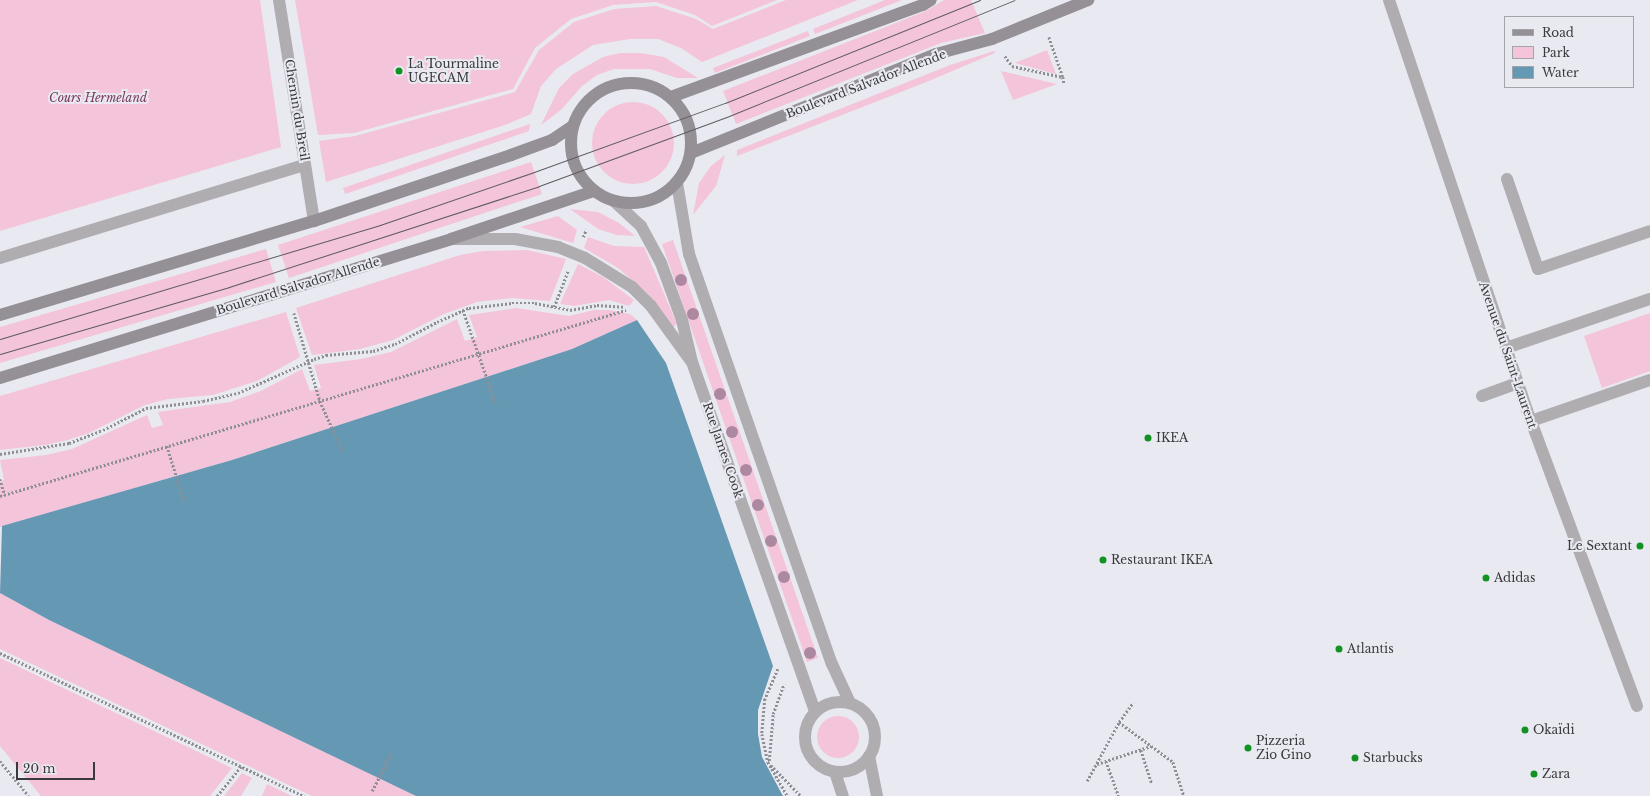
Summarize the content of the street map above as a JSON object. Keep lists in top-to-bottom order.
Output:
{
  "streets": {
    "street": [
      "Boulevard Salvador Allende",
      "Chemin du Breil",
      "Avenue du Saint-Laurent",
      "Rue James Cook"
    ]
  },
  "crossings": [
    ["Boulevard Salvador Allende", "Rue James Cook"]
  ],
  "parks": ["Cours Hermeland"],
  "places": [
    "La Tourmaline UGECAM",
    "IKEA",
    "Le Sextant",
    "Restaurant IKEA",
    "Adidas",
    "Atlantis",
    "Okaïdi",
    "Pizzeria Zio Gino",
    "Starbucks",
    "Zara"
  ],
  "legend": ["Road", "Park", "Water"],
  "scale_bar": "20 m"
}
